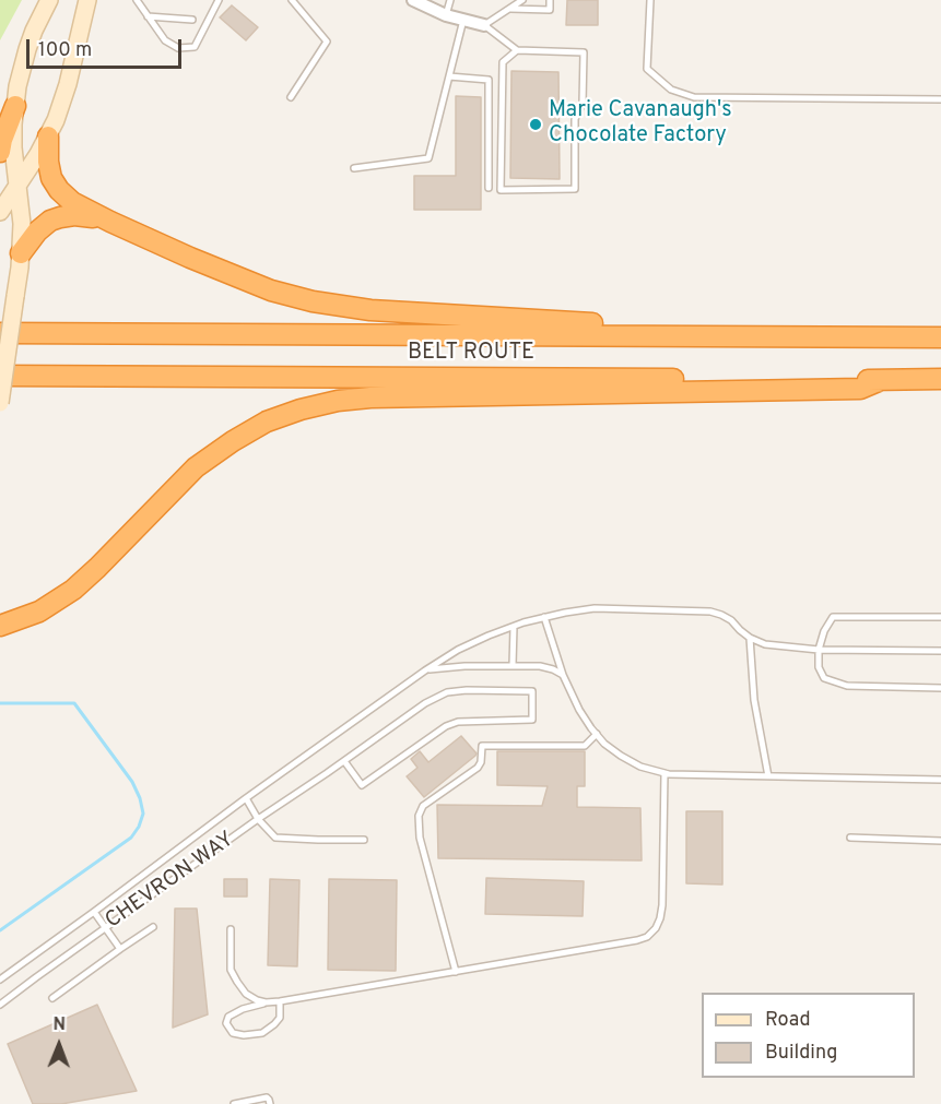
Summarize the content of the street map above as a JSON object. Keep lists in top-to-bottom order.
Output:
{
  "streets": {
    "highway": ["BELT ROUTE"],
    "lane": ["CHEVRON WAY"]
  },
  "places": ["Marie Cavanaugh's Chocolate Factory"],
  "legend": ["Road", "Building"],
  "scale_bar": "100 m",
  "north": "top"
}
